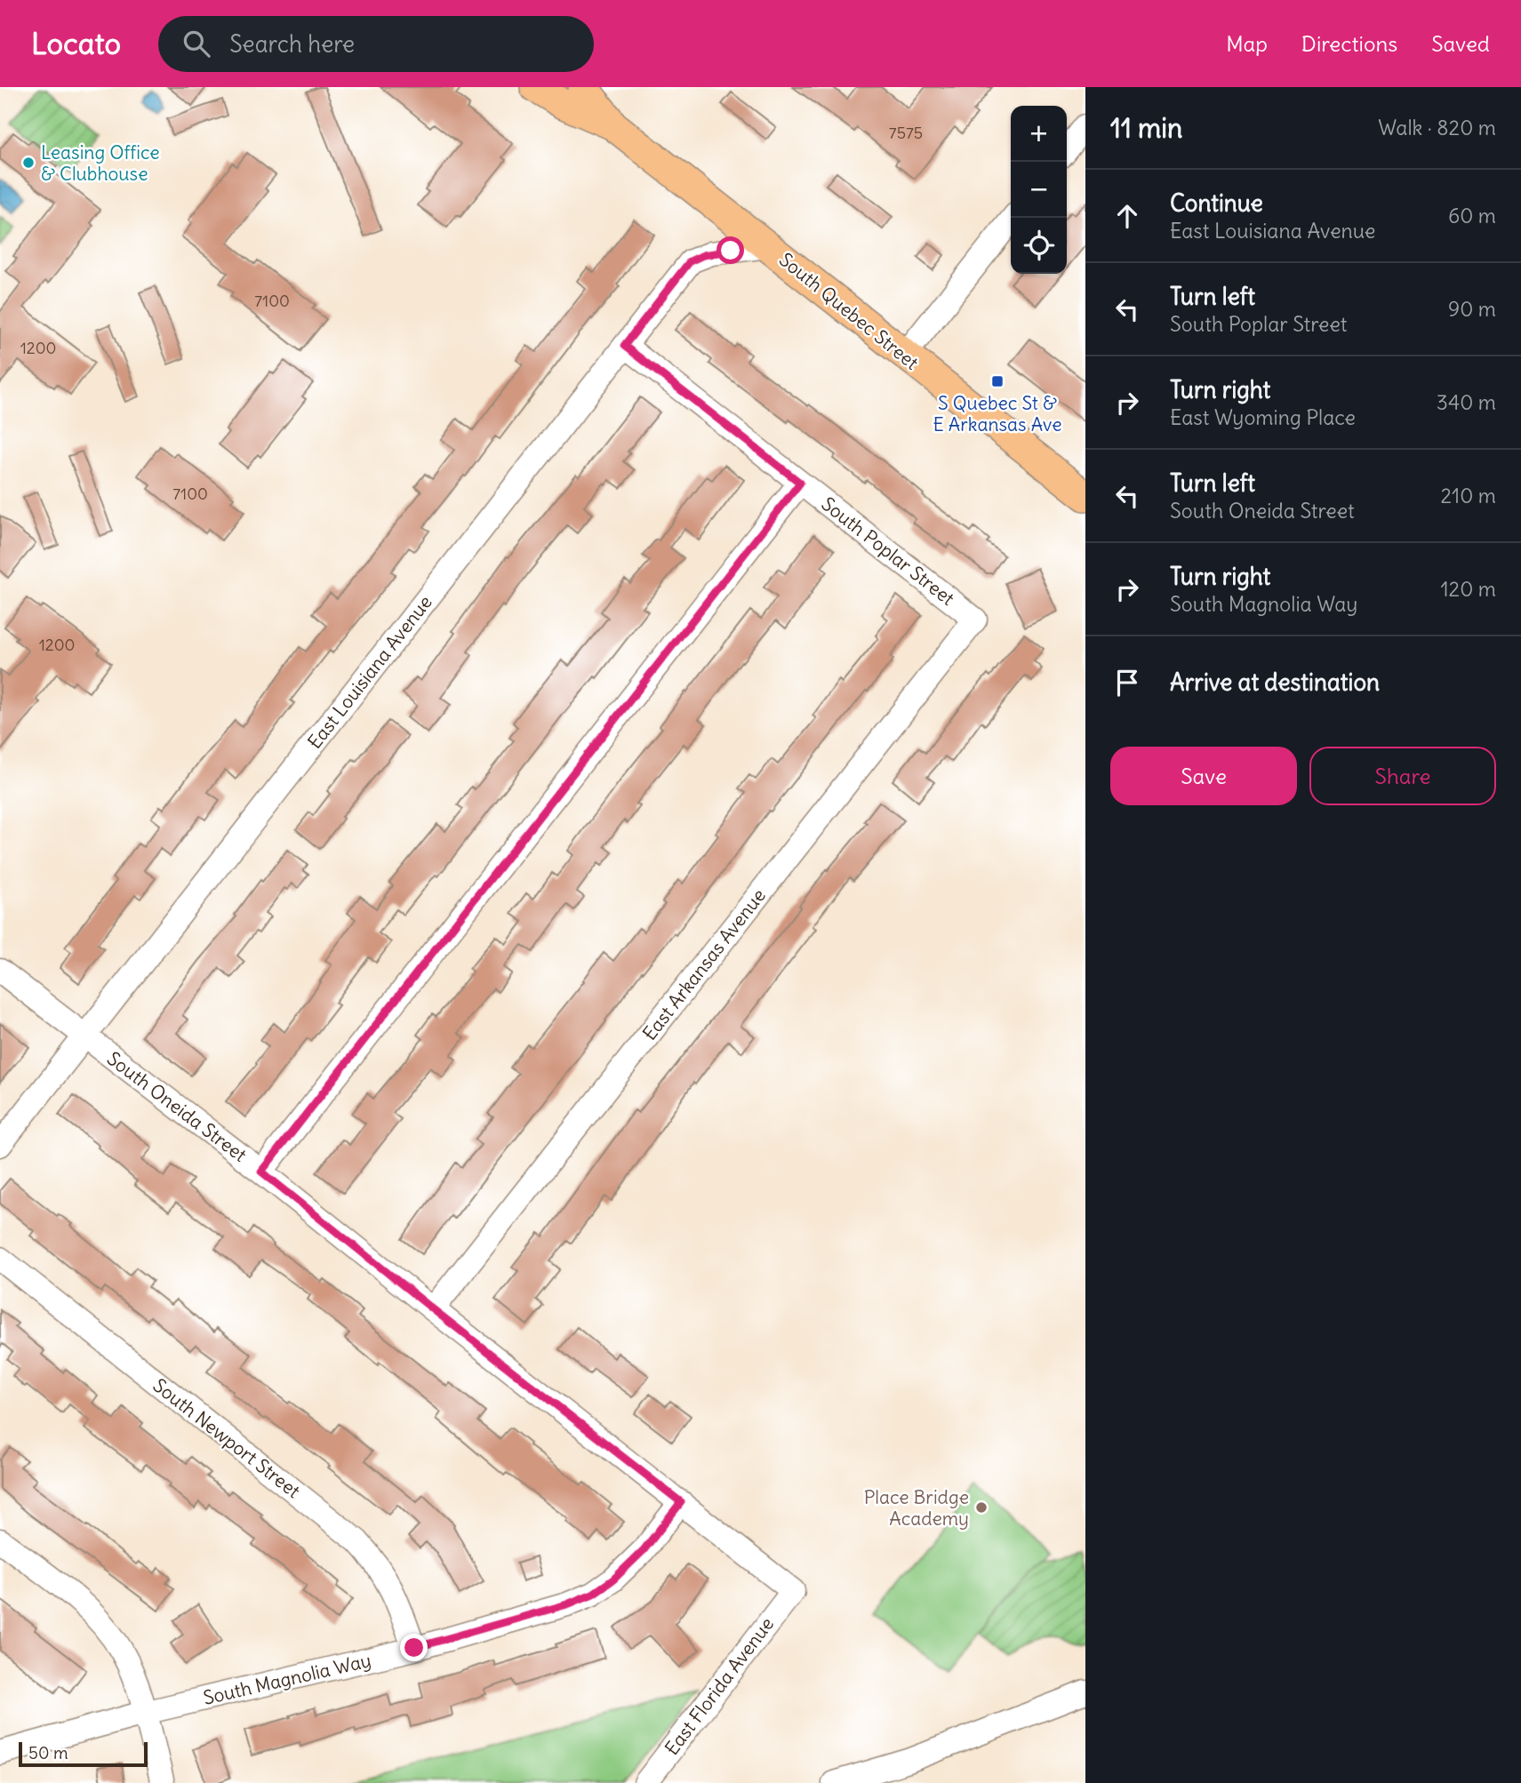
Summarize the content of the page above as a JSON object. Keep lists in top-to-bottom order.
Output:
{
  "streets": {
    "main road": ["South Quebec Street"],
    "street": [
      "South Poplar Street",
      "East Louisiana Avenue",
      "East Arkansas Avenue",
      "South Oneida Street",
      "South Newport Street",
      "South Magnolia Way",
      "East Florida Avenue"
    ]
  },
  "crossings": [
    ["South Quebec Street", "East Louisiana Avenue"],
    ["South Poplar Street", "East Louisiana Avenue"],
    ["South Poplar Street", "East Arkansas Avenue"],
    ["East Louisiana Avenue", "South Oneida Street"],
    ["East Arkansas Avenue", "South Oneida Street"],
    ["South Oneida Street", "South Magnolia Way"],
    ["South Oneida Street", "East Florida Avenue"],
    ["South Newport Street", "South Magnolia Way"]
  ],
  "places": {
    "other": ["Leasing Office & Clubhouse", "Place Bridge Academy"],
    "transit": ["S Quebec St & E Arkansas Ave"]
  },
  "house_numbers": [
    "7575",
    "7100",
    "1200",
    "7100",
    "1200"
  ],
  "scale_bar": "50 m",
  "page": {
    "header": "Locato",
    "search": "Search here",
    "nav": ["Map", "Directions", "Saved"],
    "heading": ["11 min", "Walk · 820 m"],
    "map_buttons": ["+", "−"],
    "list": [
      ["Continue", "East Louisiana Avenue", "60 m"],
      ["Turn left", "South Poplar Street", "90 m"],
      ["Turn right", "East Wyoming Place", "340 m"],
      ["Turn left", "South Oneida Street", "210 m"],
      ["Turn right", "South Magnolia Way", "120 m"],
      "Arrive at destination"
    ],
    "buttons": ["Save", "Share"],
    "scale": "50 m"
  }
}
